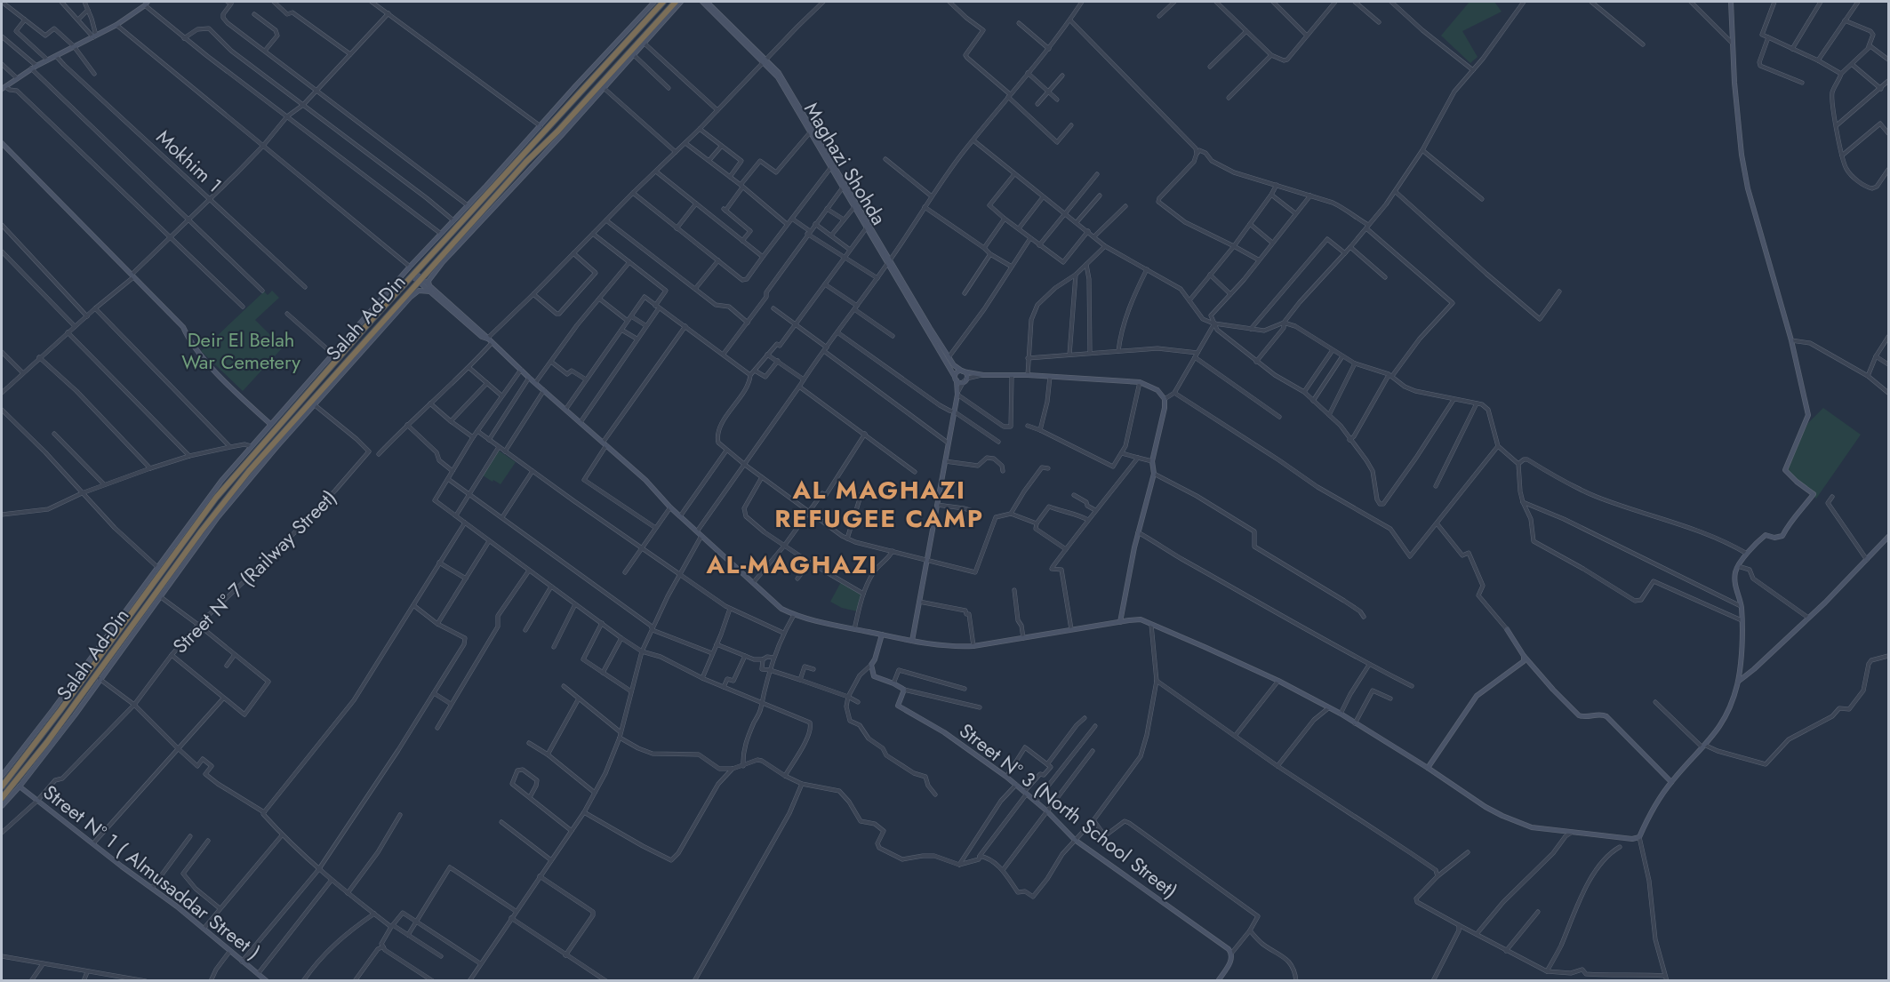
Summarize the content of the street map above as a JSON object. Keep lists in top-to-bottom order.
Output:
{
  "streets": {
    "highway": ["Salah Ad-Din"],
    "street": [
      "Mokhim 1",
      "Maghazi Shohda",
      "Street N° 7 (Railway Street)",
      "Street N° 3 (North School Street)",
      "Street N° 1 ( Almusaddar Street )"
    ]
  },
  "crossings": [
    ["Street N° 7 (Railway Street)", "Street N° 1 ( Almusaddar Street )"]
  ],
  "districts": ["AL MAGHAZI REFUGEE CAMP", "AL-MAGHAZI"],
  "parks": ["Deir El Belah War Cemetery"]
}
